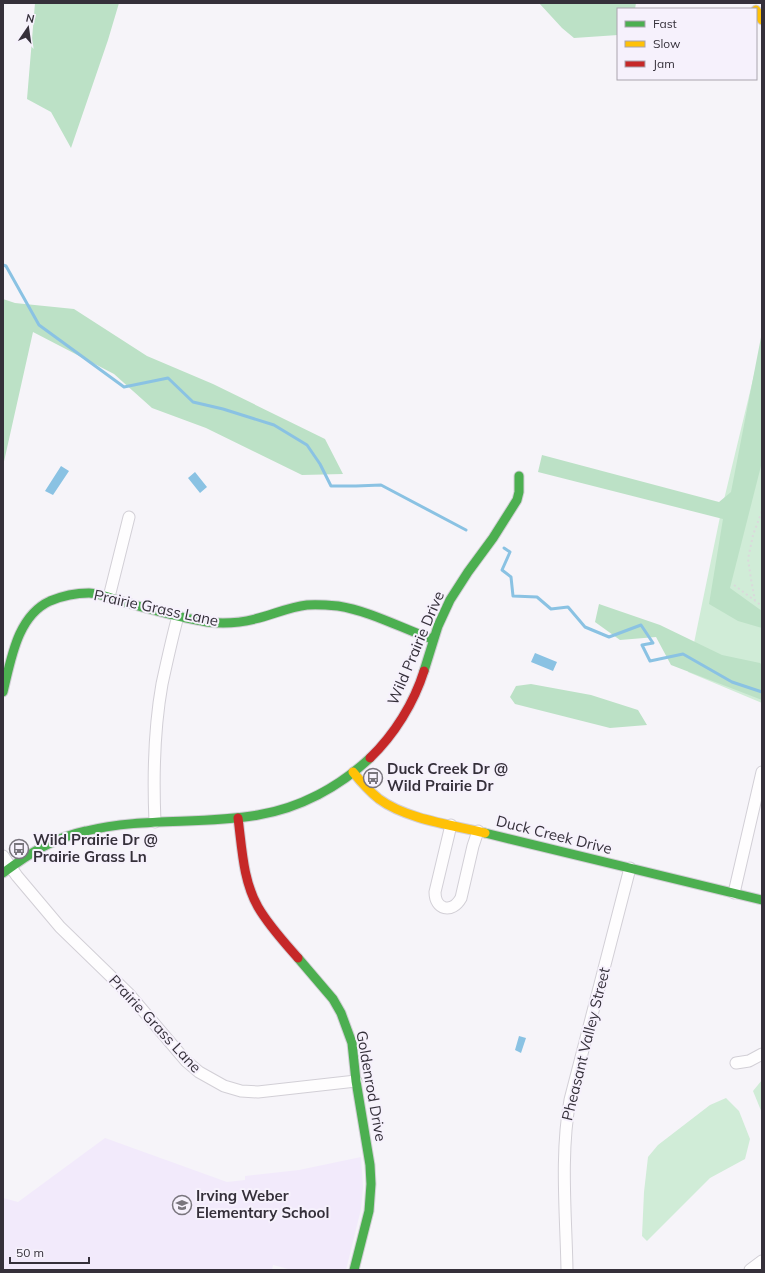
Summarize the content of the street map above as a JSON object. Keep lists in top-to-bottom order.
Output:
{
  "streets": {
    "main road": [
      "Prairie Grass Lane",
      "Wild Prairie Drive",
      "Duck Creek Drive",
      "Goldenrod Drive"
    ],
    "street": ["Pheasant Valley Street"]
  },
  "crossings": [
    ["Prairie Grass Lane", "Wild Prairie Drive"],
    ["Prairie Grass Lane", "Goldenrod Drive"],
    ["Wild Prairie Drive", "Duck Creek Drive"],
    ["Wild Prairie Drive", "Goldenrod Drive"],
    ["Duck Creek Drive", "Pheasant Valley Street"]
  ],
  "places": {
    "bus stop": ["Duck Creek Dr @ Wild Prairie Dr", "Wild Prairie Dr @ Prairie Grass Ln"],
    "school or university": ["Irving Weber Elementary School"]
  },
  "legend": ["Fast", "Slow", "Jam"],
  "scale_bar": "50 m",
  "north": "top"
}
